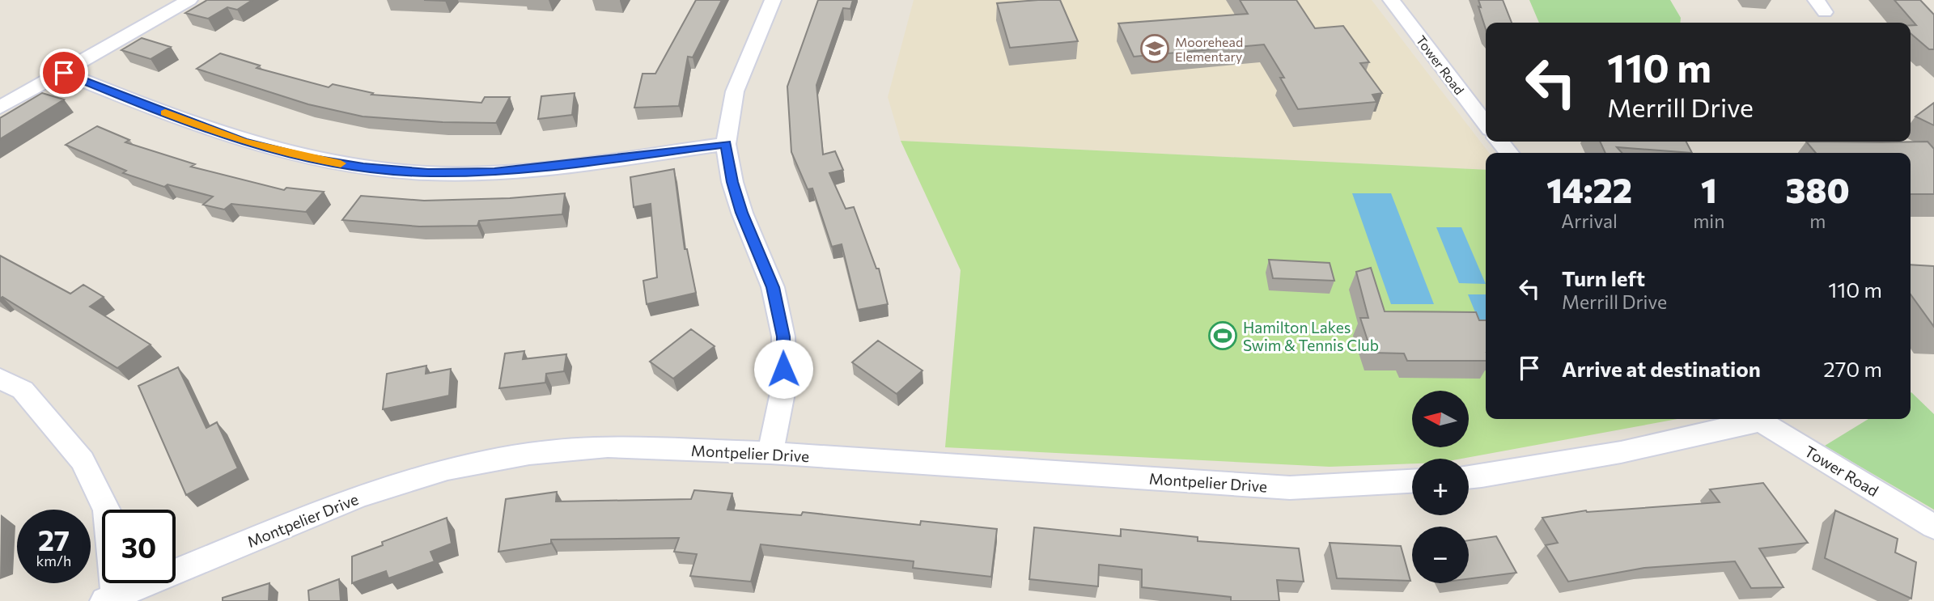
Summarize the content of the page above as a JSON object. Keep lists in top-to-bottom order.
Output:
{
  "streets": {
    "street": ["Tower Road", "Montpelier Drive"]
  },
  "places": {
    "school or university": ["Moorehead Elementary"],
    "sports": ["Hamilton Lakes Swim & Tennis Club"]
  },
  "north": "left",
  "page": {
    "turn": ["110 m", "Merrill Drive"],
    "eta": [
      "14:22",
      "Arrival",
      "1",
      "min",
      "380",
      "m"
    ],
    "list": [
      {
        "name": "Turn left",
        "note": "Merrill Drive",
        "value": "110 m"
      },
      {
        "name": "Arrive at destination",
        "value": "270 m"
      }
    ],
    "map_buttons": ["+", "−"],
    "speed": "27 km/h",
    "limit": "30"
  }
}
